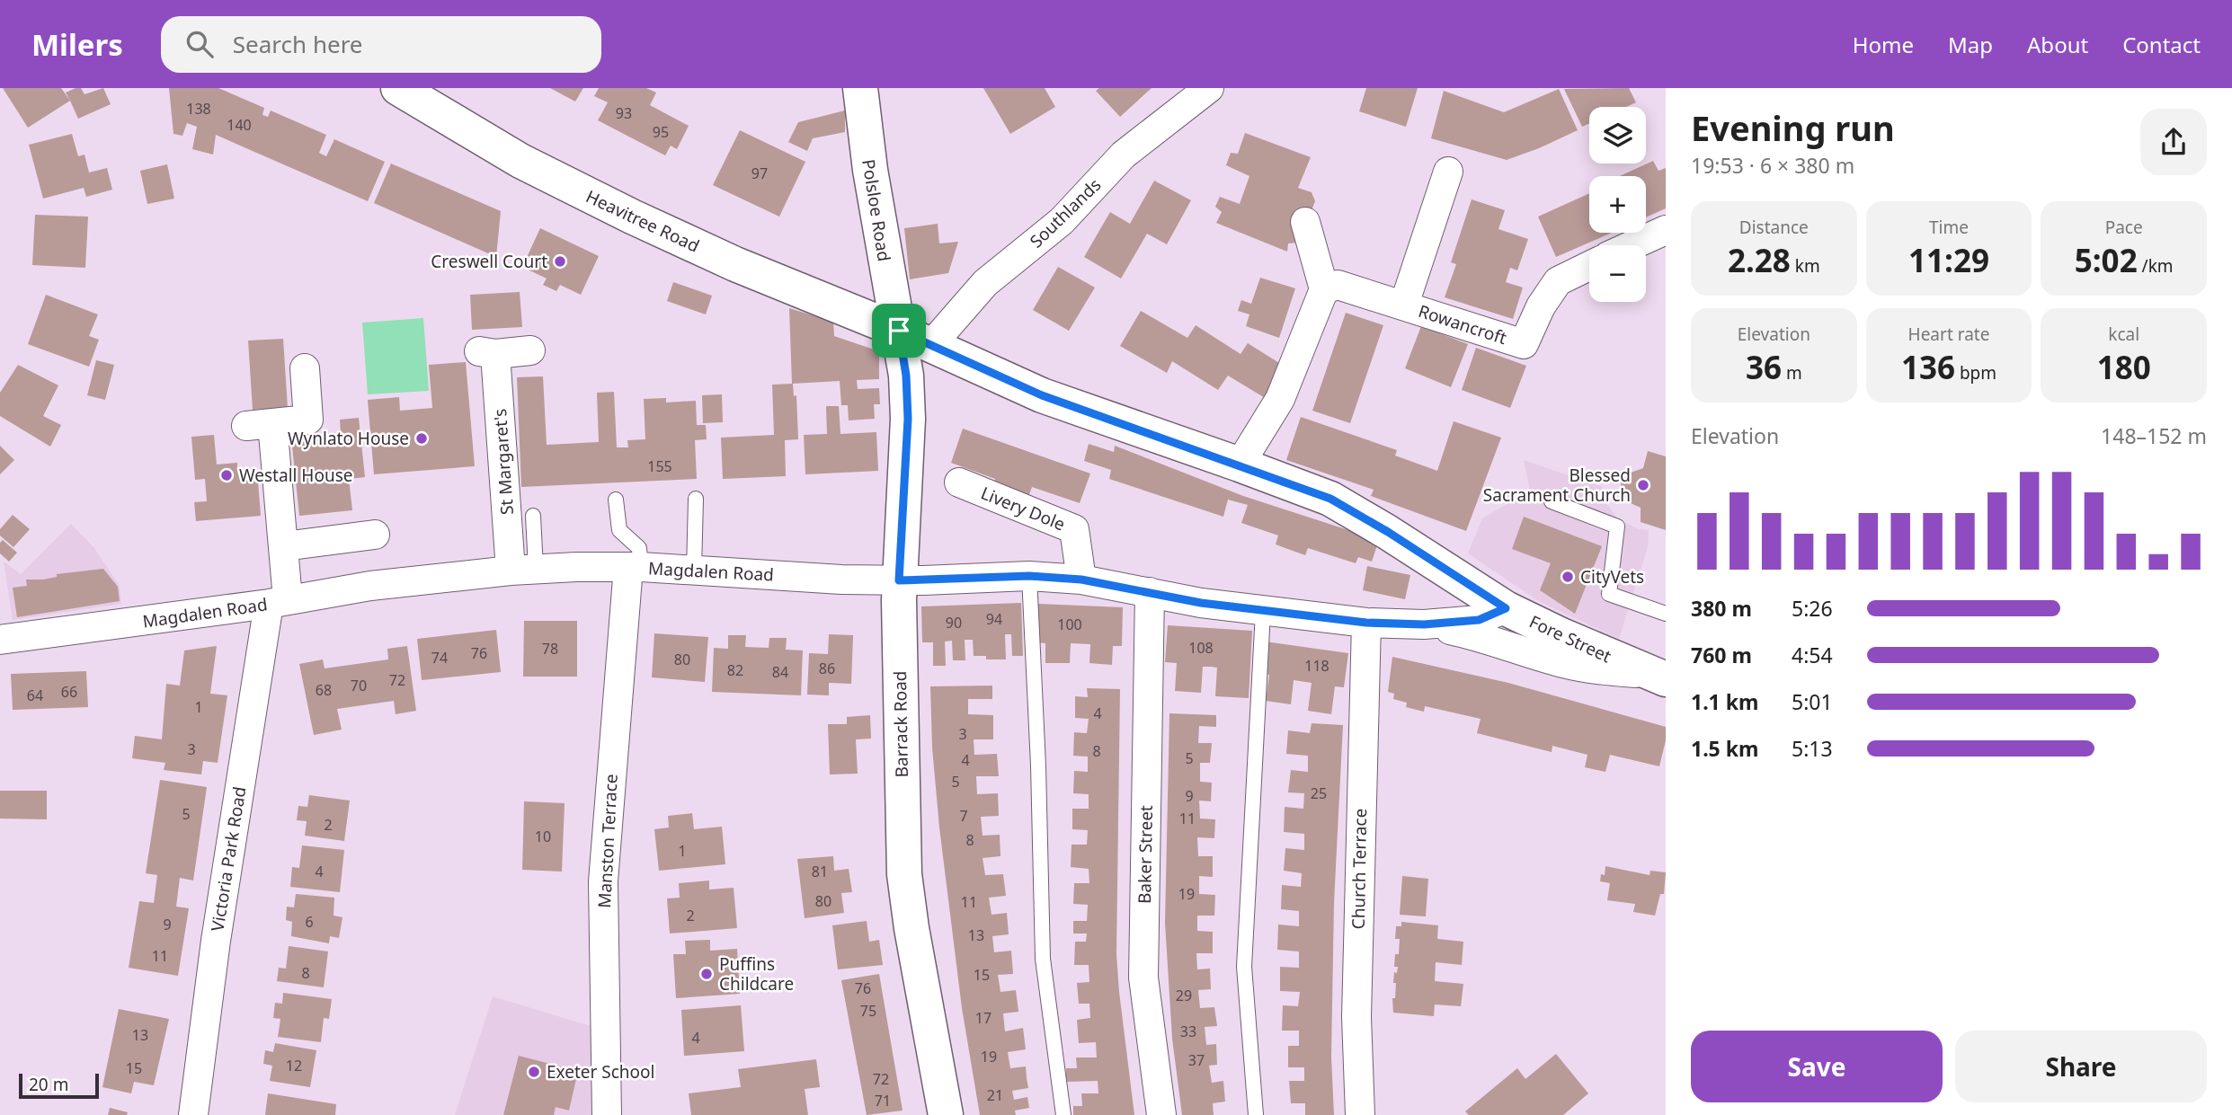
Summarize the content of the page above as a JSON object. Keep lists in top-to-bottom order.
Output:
{
  "streets": {
    "main road": [
      "Polsloe Road",
      "Heavitree Road",
      "Fore Street",
      "Barrack Road"
    ],
    "street": [
      "Southlands",
      "Rowancroft",
      "St Margaret's",
      "Livery Dole",
      "Magdalen Road",
      "Manston Terrace",
      "Baker Street",
      "Victoria Park Road",
      "Church Terrace"
    ]
  },
  "crossings": [
    ["Polsloe Road", "Heavitree Road"],
    ["Polsloe Road", "Barrack Road"],
    ["Southlands", "Heavitree Road"],
    ["Southlands", "Fore Street"],
    ["Heavitree Road", "Fore Street"],
    ["Heavitree Road", "Barrack Road"],
    ["St Margaret's", "Magdalen Road"],
    ["Livery Dole", "Magdalen Road"],
    ["Magdalen Road", "Fore Street"],
    ["Magdalen Road", "Barrack Road"],
    ["Magdalen Road", "Manston Terrace"],
    ["Magdalen Road", "Baker Street"],
    ["Magdalen Road", "Victoria Park Road"],
    ["Magdalen Road", "Church Terrace"]
  ],
  "places": [
    "Creswell Court",
    "Wynlato House",
    "Westall House",
    "Blessed Sacrament Church",
    "CityVets",
    "Puffins Childcare",
    "Exeter School"
  ],
  "house_numbers": [
    "138",
    "93",
    "140",
    "95",
    "97",
    "155",
    "94",
    "90",
    "100",
    "108",
    "78",
    "76",
    "74",
    "80",
    "118",
    "86",
    "82",
    "84",
    "72",
    "70",
    "68",
    "66",
    "64",
    "1",
    "4",
    "3",
    "3",
    "8",
    "5",
    "4",
    "5",
    "25",
    "9",
    "5",
    "7",
    "11",
    "2",
    "10",
    "8",
    "1",
    "4",
    "81",
    "19",
    "80",
    "11",
    "2",
    "6",
    "9",
    "13",
    "11",
    "8",
    "15",
    "76",
    "29",
    "75",
    "17",
    "33",
    "13",
    "4",
    "19",
    "37",
    "12",
    "15",
    "72",
    "21",
    "71"
  ],
  "scale_bar": "20 m",
  "page": {
    "header": "Milers",
    "search": "Search here",
    "nav": [
      "Home",
      "Map",
      "About",
      "Contact"
    ],
    "heading": ["Evening run", "19:53 · 6 × 380 m"],
    "map_buttons": ["+", "−"],
    "stats": [
      ["Distance", "2.28 km"],
      ["Time", "11:29"],
      ["Pace", "5:02 /km"],
      ["Elevation", "36 m"],
      ["Heart rate", "136 bpm"],
      ["kcal", "180"]
    ],
    "chart": ["Elevation", "148–152 m"],
    "list": [
      {
        "name": "380 m",
        "note": "5:26"
      },
      {
        "name": "760 m",
        "note": "4:54"
      },
      {
        "name": "1.1 km",
        "note": "5:01"
      },
      {
        "name": "1.5 km",
        "note": "5:13"
      }
    ],
    "buttons": ["Save", "Share"],
    "scale": "20 m"
  }
}
